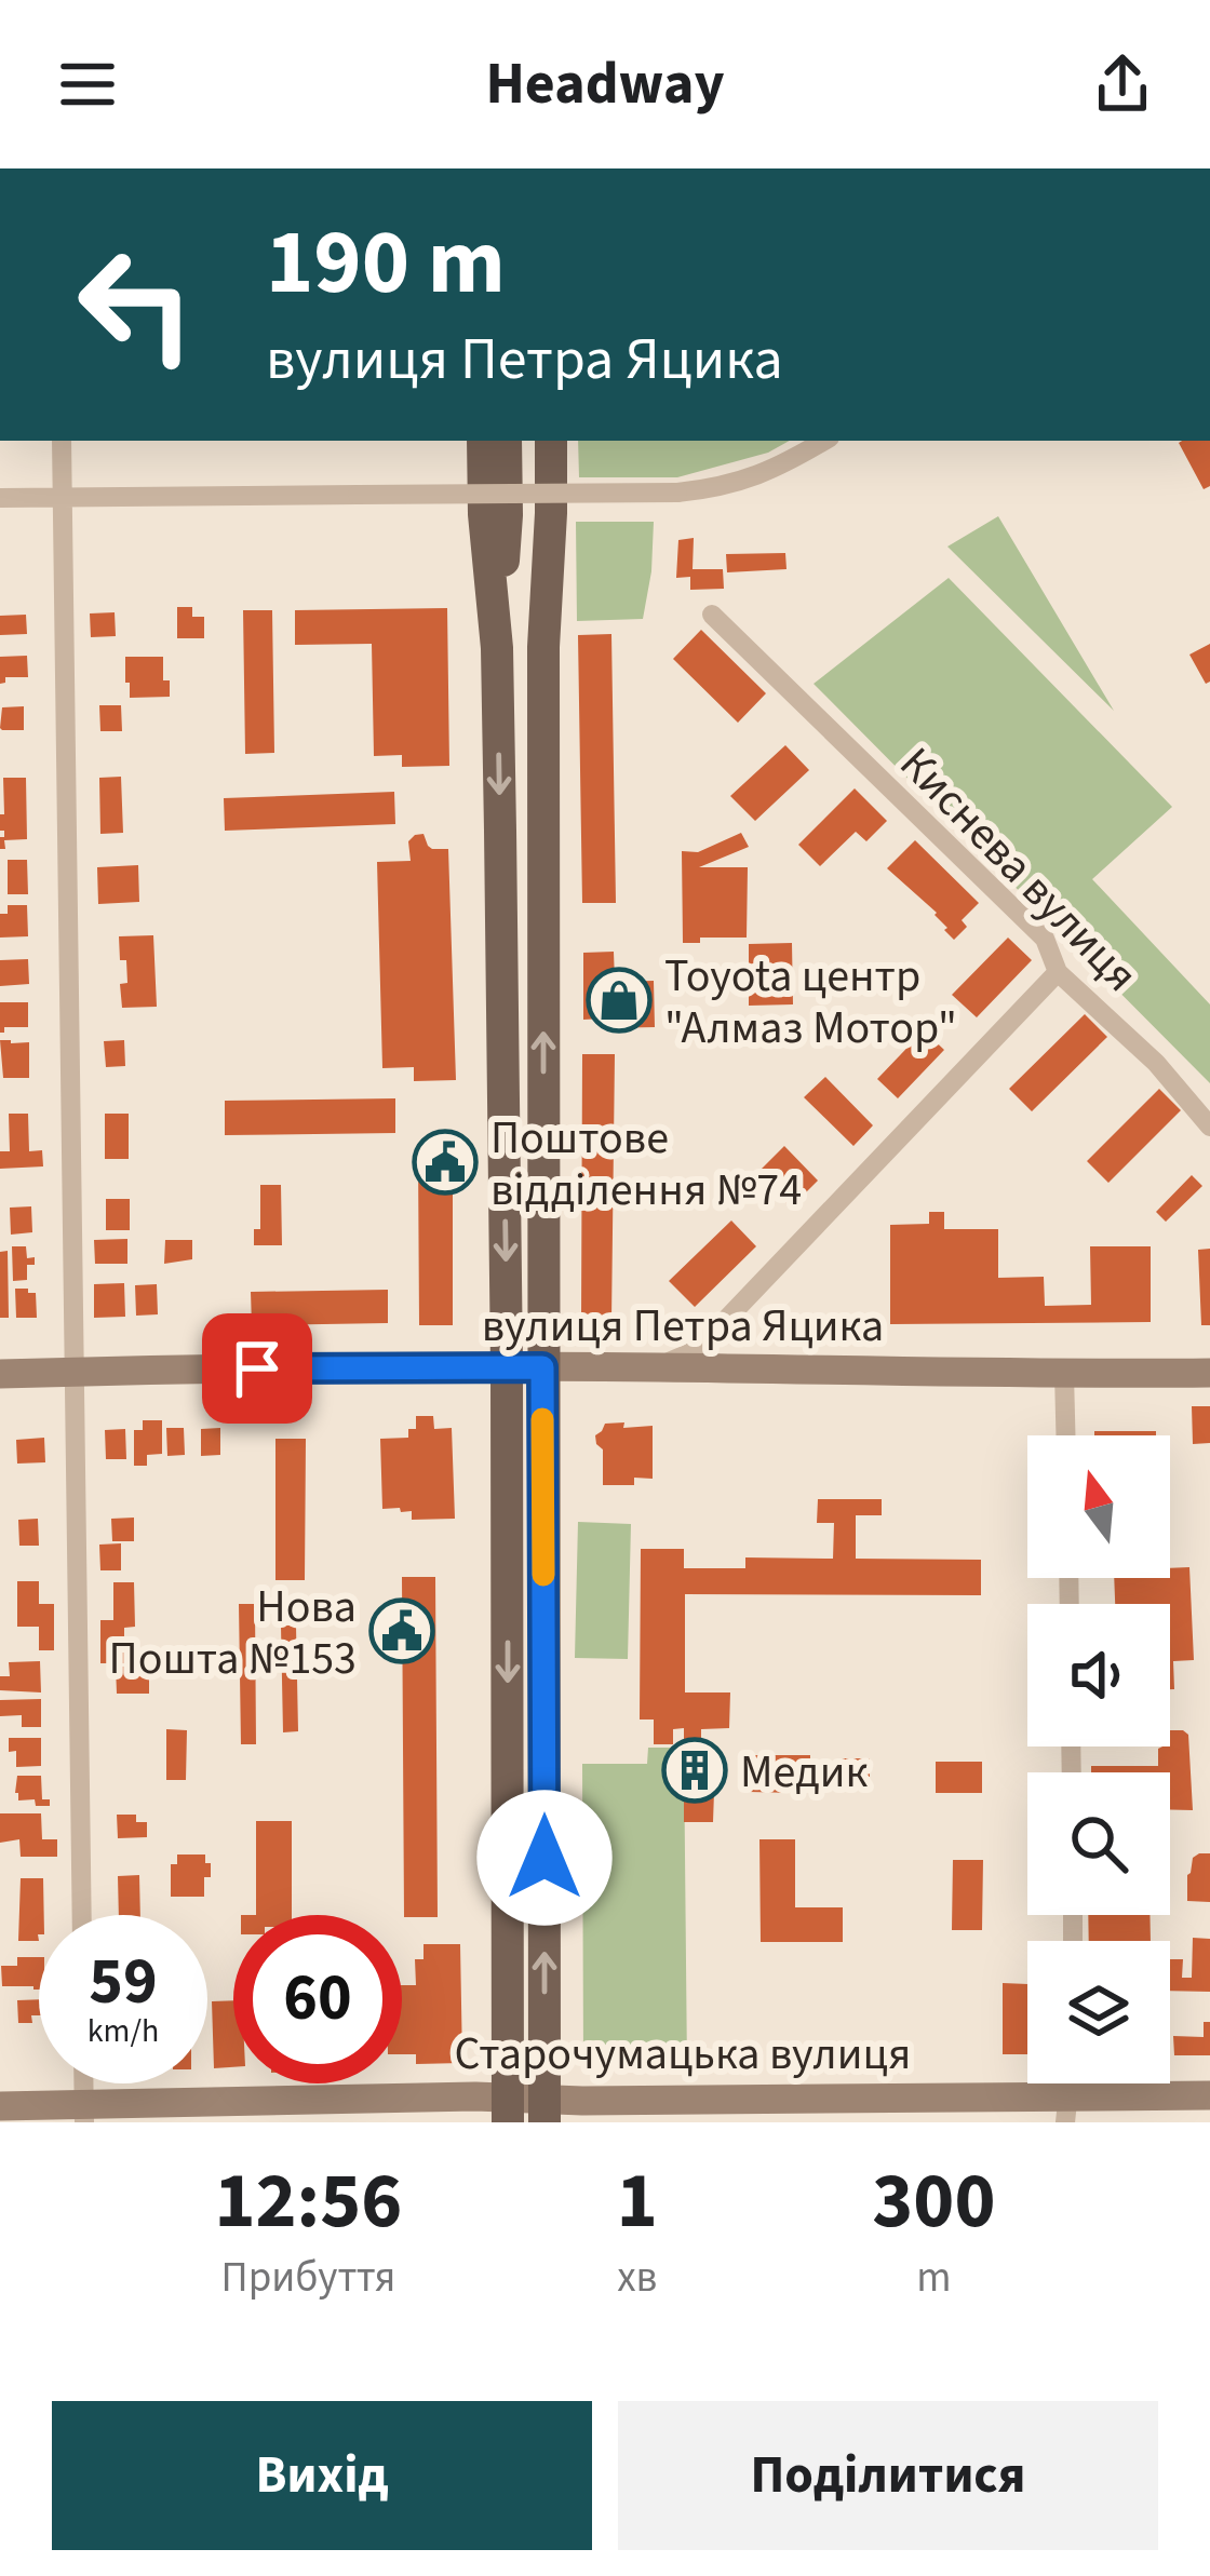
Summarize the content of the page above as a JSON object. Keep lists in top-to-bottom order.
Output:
{
  "streets": {
    "street": ["Киснева вулиця", "вулиця Петра Яцика", "Старочумацька вулиця"]
  },
  "places": {
    "shop": ["Toyota центр \"Алмаз Мотор\""],
    "public building": ["Поштове відділення №74", "Нова Пошта №153"],
    "building": ["Медик"]
  },
  "north": "top",
  "page": {
    "header": "Headway",
    "turn": ["190 m", "вулиця Петра Яцика"],
    "speed": "59 km/h",
    "limit": "60",
    "eta": [
      "12:56",
      "Прибуття",
      "1",
      "хв",
      "300",
      "m"
    ],
    "buttons": ["Вихід", "Поділитися"]
  }
}
